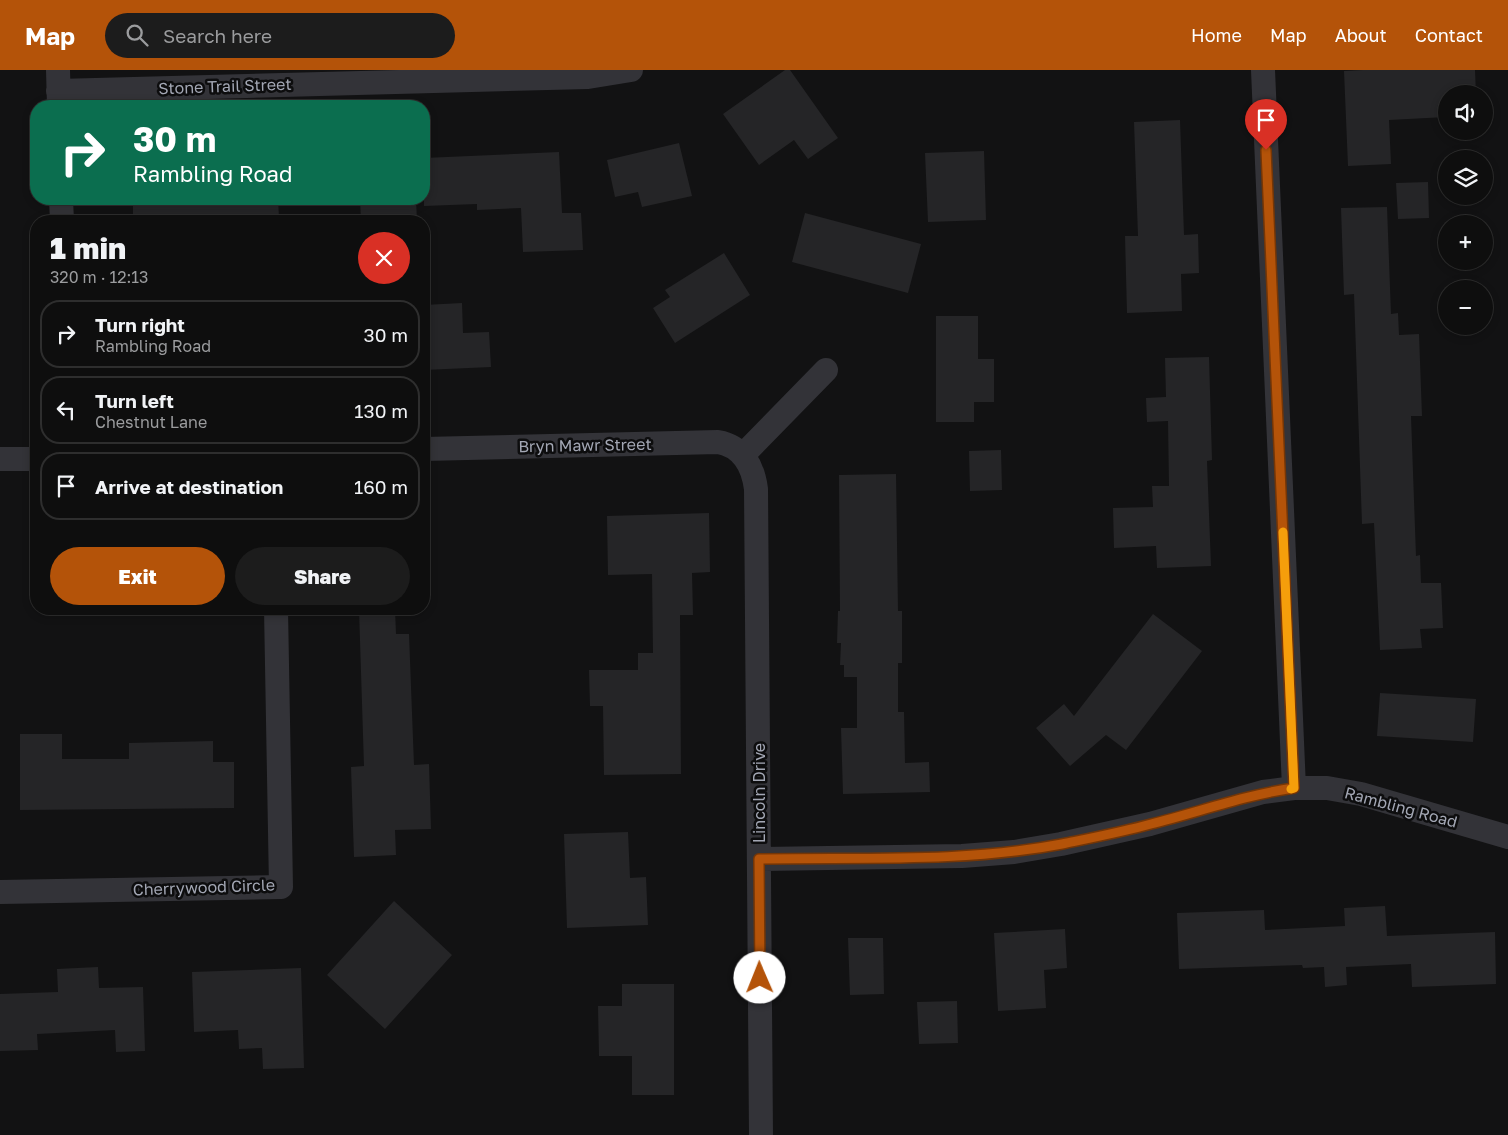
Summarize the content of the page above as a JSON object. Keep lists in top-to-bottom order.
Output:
{
  "streets": {
    "street": [
      "Stone Trail Street",
      "Bryn Mawr Street",
      "Lincoln Drive",
      "Rambling Road",
      "Cherrywood Circle"
    ]
  },
  "crossings": [
    ["Bryn Mawr Street", "Lincoln Drive"],
    ["Lincoln Drive", "Rambling Road"]
  ],
  "page": {
    "header": "Map",
    "search": "Search here",
    "nav": [
      "Home",
      "Map",
      "About",
      "Contact"
    ],
    "map_buttons": ["+", "−"],
    "turn": ["30 m", "Rambling Road"],
    "heading": ["1 min", "320 m · 12:13"],
    "list": [
      {
        "name": "Turn right",
        "note": "Rambling Road",
        "value": "30 m"
      },
      {
        "name": "Turn left",
        "note": "Chestnut Lane",
        "value": "130 m"
      },
      {
        "name": "Arrive at destination",
        "value": "160 m"
      }
    ],
    "buttons": ["Exit", "Share"]
  }
}
